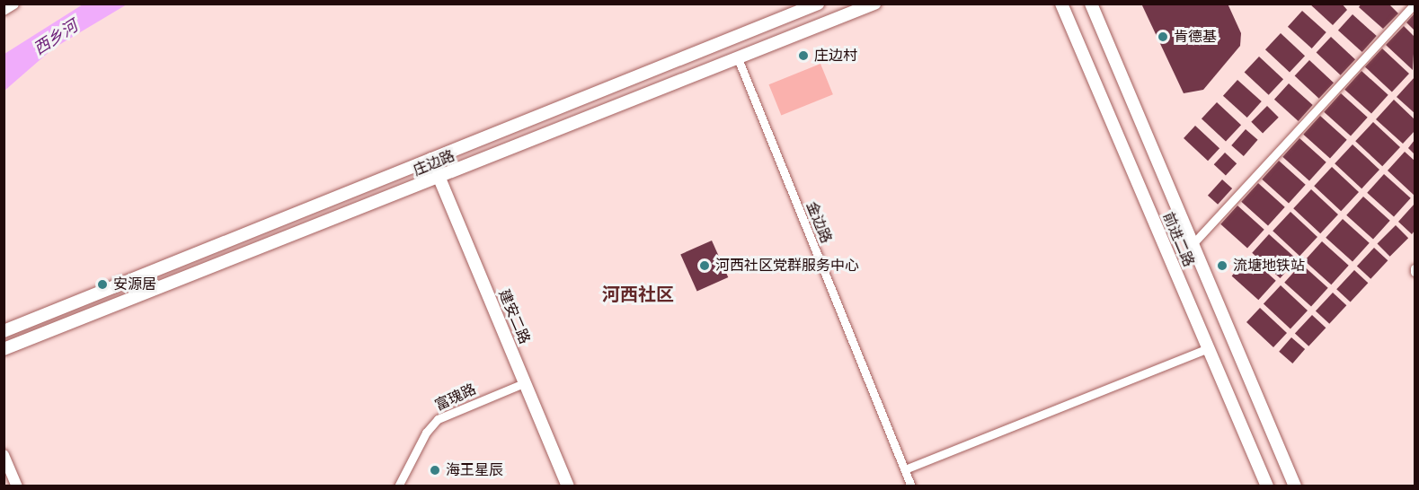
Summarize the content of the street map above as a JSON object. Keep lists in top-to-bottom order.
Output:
{
  "streets": {
    "main road": ["庄边路", "前进二路", "建安二路"],
    "street": ["金边路", "富瑰路"]
  },
  "crossings": [
    ["庄边路", "金边路"],
    ["庄边路", "建安二路"],
    ["建安二路", "富瑰路"]
  ],
  "districts": ["河西社区"],
  "water": ["西乡河"],
  "places": [
    "肯德基",
    "庄边村",
    "河西社区党群服务中心",
    "流塘地铁站",
    "安源居",
    "海王星辰"
  ]
}
